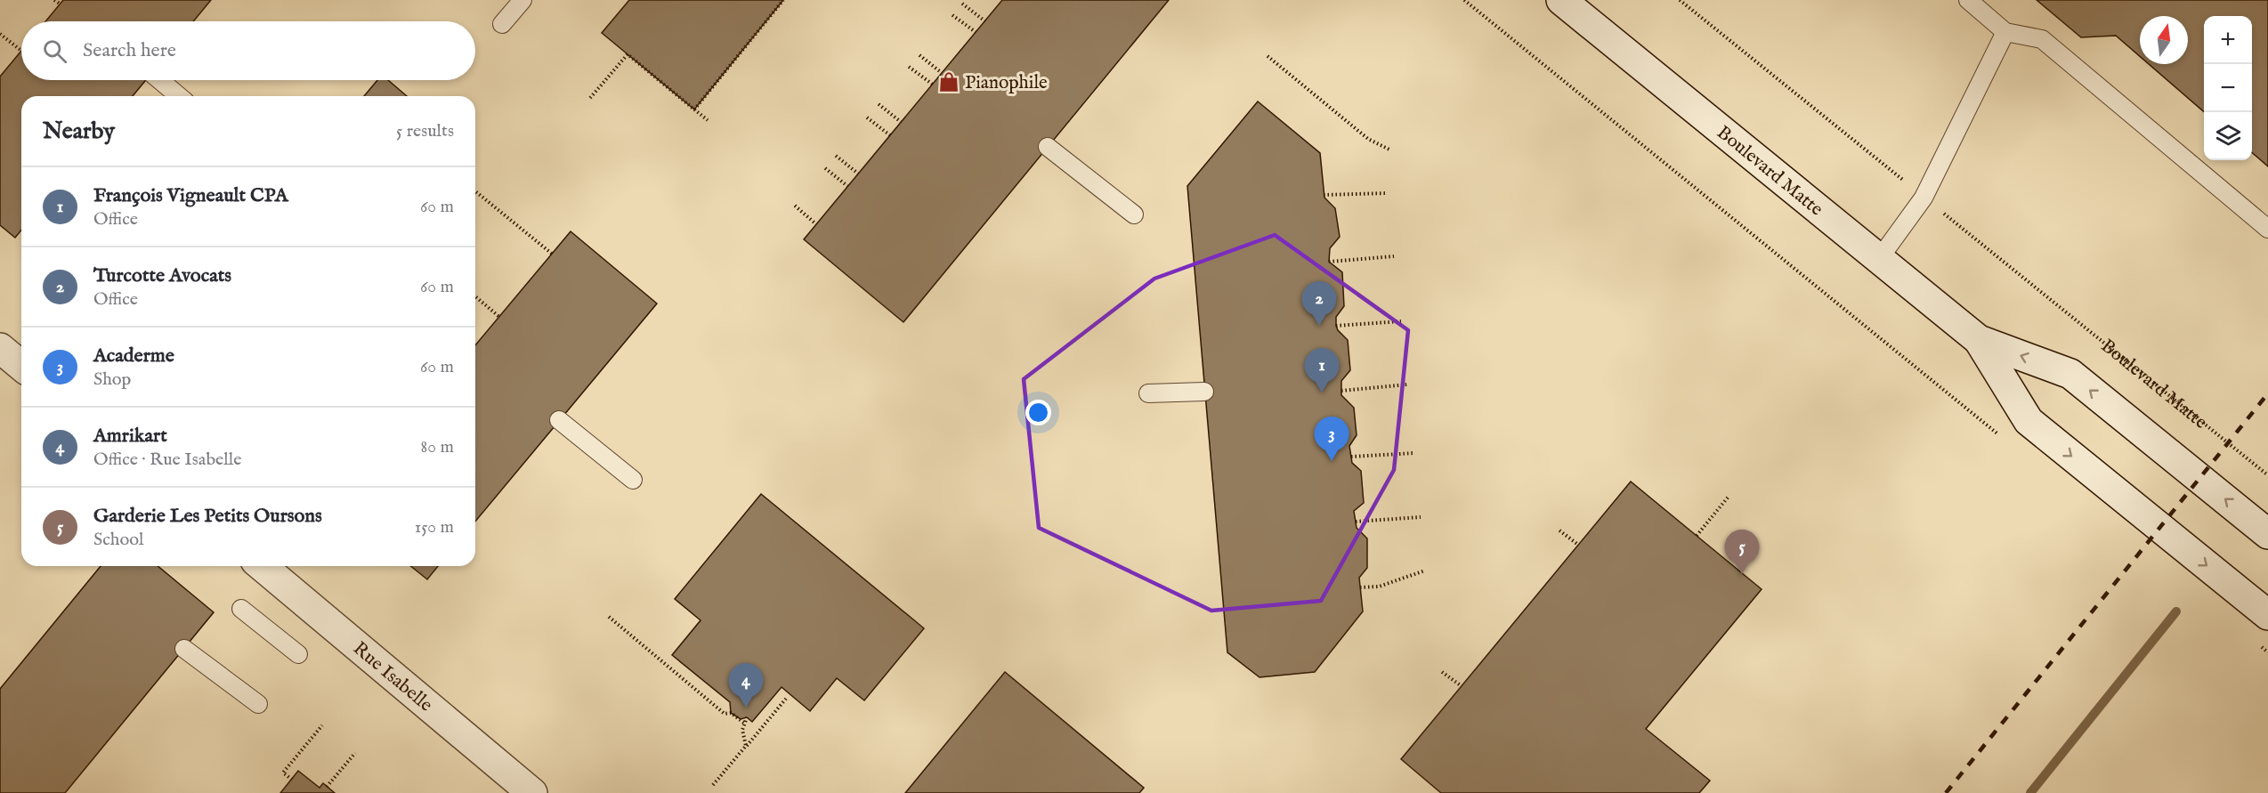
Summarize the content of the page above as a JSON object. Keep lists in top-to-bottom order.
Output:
{
  "streets": {
    "main road": ["Boulevard Matte", "Rue Isabelle"]
  },
  "places": {
    "shop": ["Pianophile"]
  },
  "north": "top",
  "page": {
    "map_buttons": ["+", "−"],
    "search": "Search here",
    "heading": ["Nearby", "5 results"],
    "list": [
      {
        "mark": "1",
        "name": "François Vigneault CPA",
        "note": "Office",
        "value": "60 m"
      },
      {
        "mark": "2",
        "name": "Turcotte Avocats",
        "note": "Office",
        "value": "60 m"
      },
      {
        "mark": "3",
        "name": "Acaderme",
        "note": "Shop",
        "value": "60 m"
      },
      {
        "mark": "4",
        "name": "Amrikart",
        "note": "Office · Rue Isabelle",
        "value": "80 m"
      },
      {
        "mark": "5",
        "name": "Garderie Les Petits Oursons",
        "note": "School",
        "value": "150 m"
      }
    ],
    "pins": [
      "2",
      "1",
      "3",
      "5",
      "4"
    ]
  }
}
